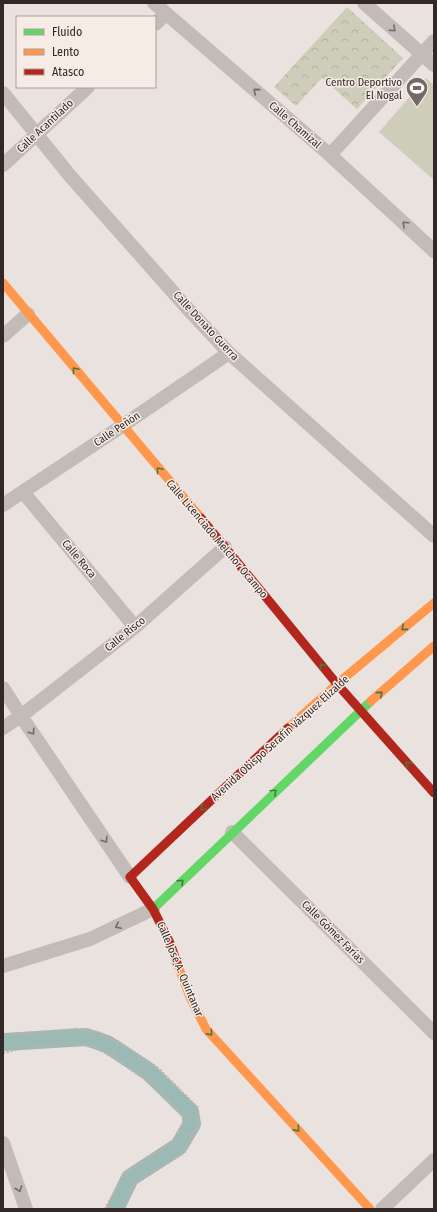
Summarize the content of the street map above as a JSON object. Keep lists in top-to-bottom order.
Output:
{
  "streets": {
    "street": [
      "Calle Chamizal",
      "Calle Acantilado",
      "Calle Donato Guerra",
      "Calle Peñón",
      "Calle Licenciado Melchor Ocampo",
      "Calle Roca",
      "Calle Risco",
      "Avenida Obispo Serafín Vázquez Elizalde",
      "Calle Gómez Farías",
      "Calle José A. Quintanar"
    ]
  },
  "crossings": [
    ["Calle Acantilado", "Calle Donato Guerra"],
    ["Calle Donato Guerra", "Calle Peñón"],
    ["Calle Peñón", "Calle Licenciado Melchor Ocampo"],
    ["Calle Peñón", "Calle Roca"],
    ["Calle Licenciado Melchor Ocampo", "Calle Risco"],
    ["Calle Licenciado Melchor Ocampo", "Avenida Obispo Serafín Vázquez Elizalde"],
    ["Calle Roca", "Calle Risco"],
    ["Calle Risco", "Calle José A. Quintanar"],
    ["Avenida Obispo Serafín Vázquez Elizalde", "Calle José A. Quintanar"]
  ],
  "one_way": ["Calle Chamizal", "Calle Licenciado Melchor Ocampo", "Calle José A. Quintanar"],
  "places": {
    "sports": ["Centro Deportivo El Nogal"]
  },
  "legend": ["Fluido", "Lento", "Atasco"]
}
